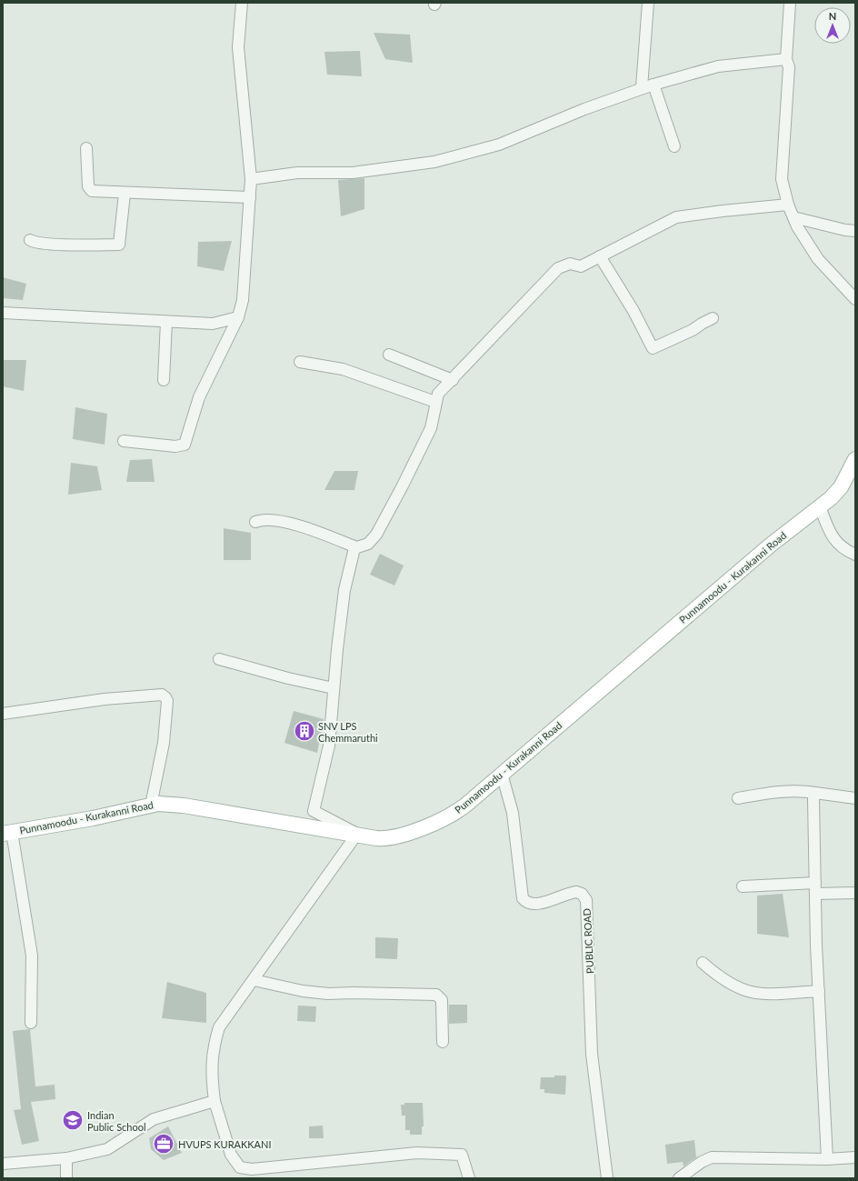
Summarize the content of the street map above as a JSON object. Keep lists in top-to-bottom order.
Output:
{
  "streets": {
    "main road": ["Punnamoodu - Kurakanni Road"],
    "street": ["PUBLIC ROAD"]
  },
  "crossings": [
    ["Punnamoodu - Kurakanni Road", "PUBLIC ROAD"]
  ],
  "places": {
    "building": ["SNV LPS Chemmaruthi"],
    "school or university": ["Indian Public School"],
    "office": ["HVUPS KURAKKANI"]
  },
  "north": "top"
}
